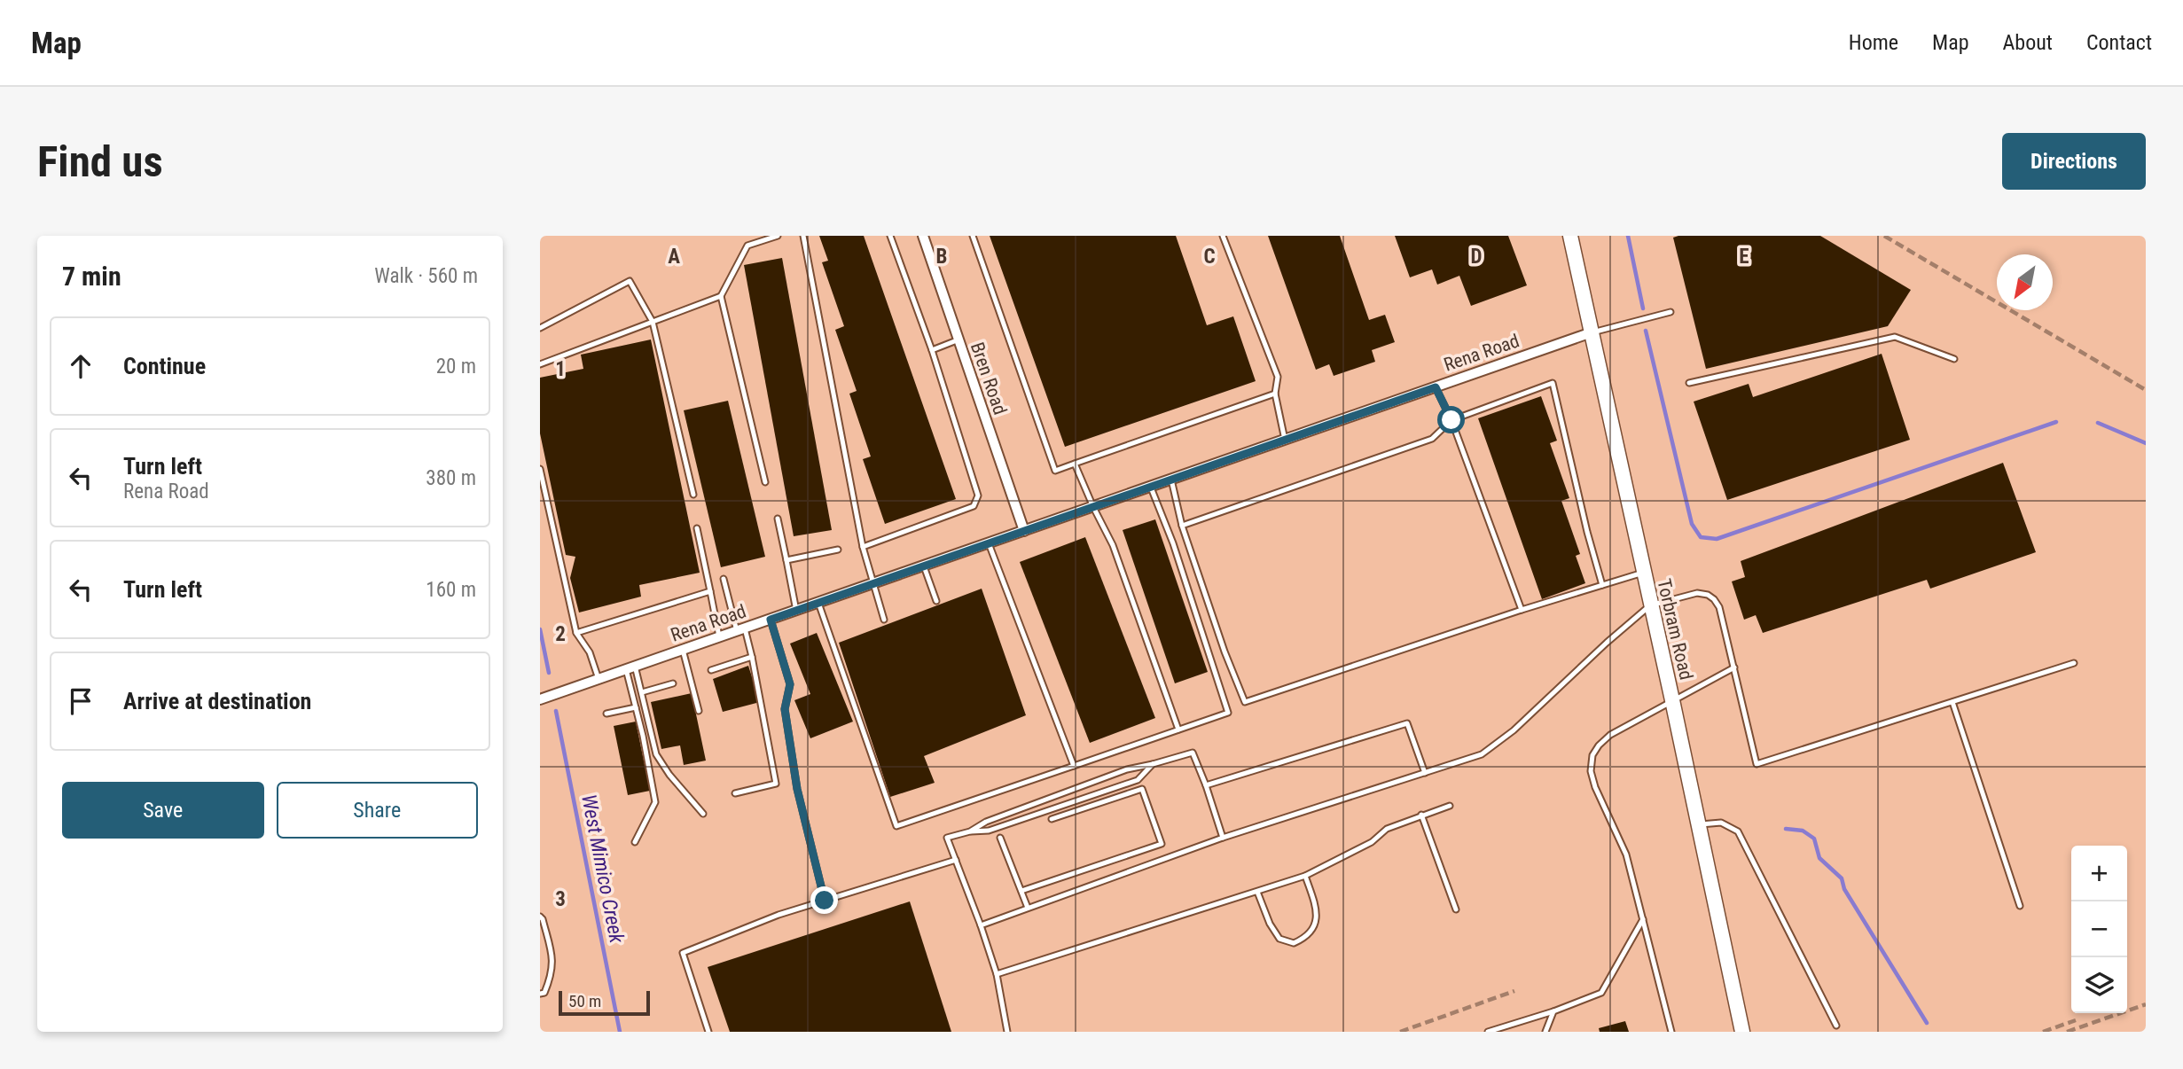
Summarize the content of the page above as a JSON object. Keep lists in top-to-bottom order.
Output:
{
  "streets": {
    "main road": ["Torbram Road"],
    "street": ["Rena Road", "Bren Road"]
  },
  "crossings": [
    ["Rena Road", "Bren Road"],
    ["Rena Road", "Torbram Road"]
  ],
  "water": ["West Mimico Creek"],
  "scale_bar": "50 m",
  "north": "bottom left",
  "page": {
    "header": "Map",
    "nav": [
      "Home",
      "Map",
      "About",
      "Contact"
    ],
    "buttons": [
      "Directions",
      ["Save", "Share"]
    ],
    "title": "Find us",
    "heading": ["7 min", "Walk · 560 m"],
    "list": [
      ["Continue", "20 m"],
      ["Turn left", "Rena Road", "380 m"],
      ["Turn left", "160 m"],
      "Arrive at destination"
    ],
    "map_buttons": ["+", "−"],
    "scale": "50 m"
  },
  "grid": {
    "columns": [
      "A",
      "B",
      "C",
      "D",
      "E"
    ],
    "rows": ["1", "2", "3"]
  }
}
